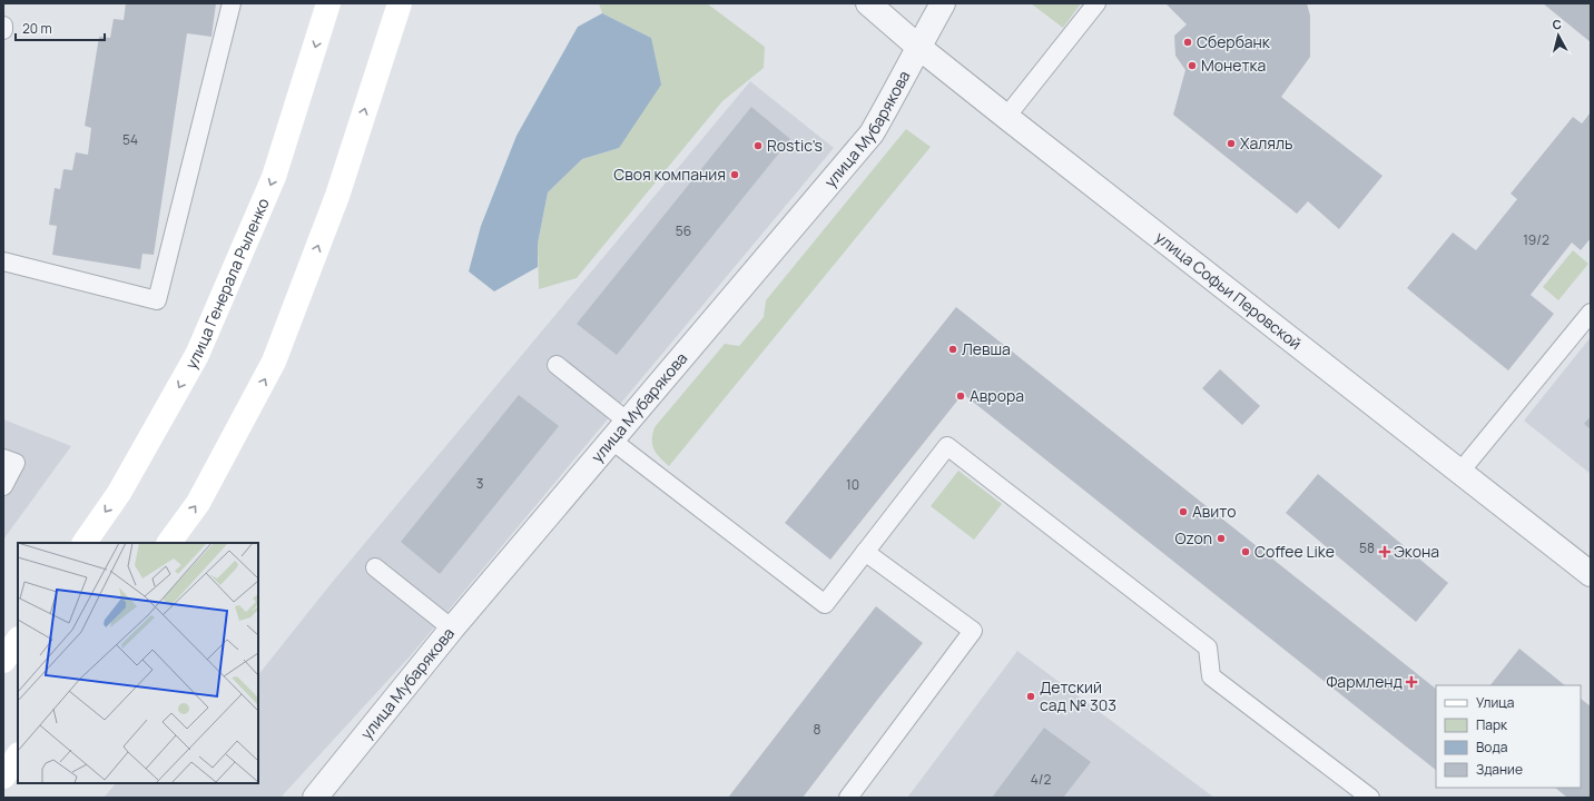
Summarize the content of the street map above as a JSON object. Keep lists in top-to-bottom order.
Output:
{
  "streets": {
    "main road": ["улица Генерала Рыленко"],
    "street": ["улица Мубарякова", "улица Софьи Перовской"]
  },
  "crossings": [
    ["улица Мубарякова", "улица Софьи Перовской"]
  ],
  "places": {
    "other": [
      "Сбербанк",
      "Монетка",
      "Халяль",
      "Rostic's",
      "Своя компания",
      "Левша",
      "Аврора",
      "Авито",
      "Ozon",
      "Coffee Like",
      "Детский сад № 303"
    ],
    "health": ["Экона", "Фармленд"]
  },
  "house_numbers": [
    "54",
    "56",
    "19/2",
    "3",
    "10",
    "58",
    "8",
    "4/2"
  ],
  "legend": [
    "Улица",
    "Парк",
    "Вода",
    "Здание"
  ],
  "scale_bar": "20 m",
  "north": "top"
}
